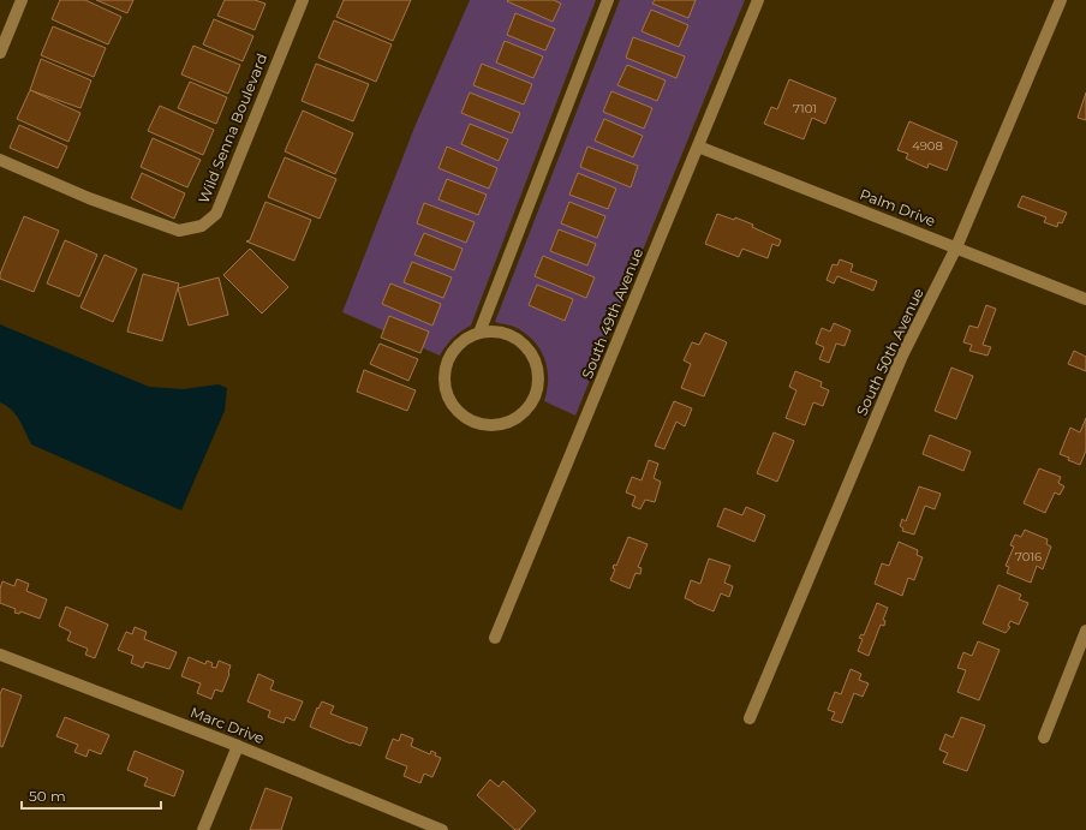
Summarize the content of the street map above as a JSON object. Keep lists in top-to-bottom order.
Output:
{
  "streets": {
    "street": [
      "Wild Senna Boulevard",
      "Palm Drive",
      "South 49th Avenue",
      "South 50th Avenue",
      "Marc Drive"
    ]
  },
  "crossings": [
    ["Palm Drive", "South 49th Avenue"],
    ["Palm Drive", "South 50th Avenue"]
  ],
  "house_numbers": ["7101", "4908", "7016"],
  "scale_bar": "50 m"
}
